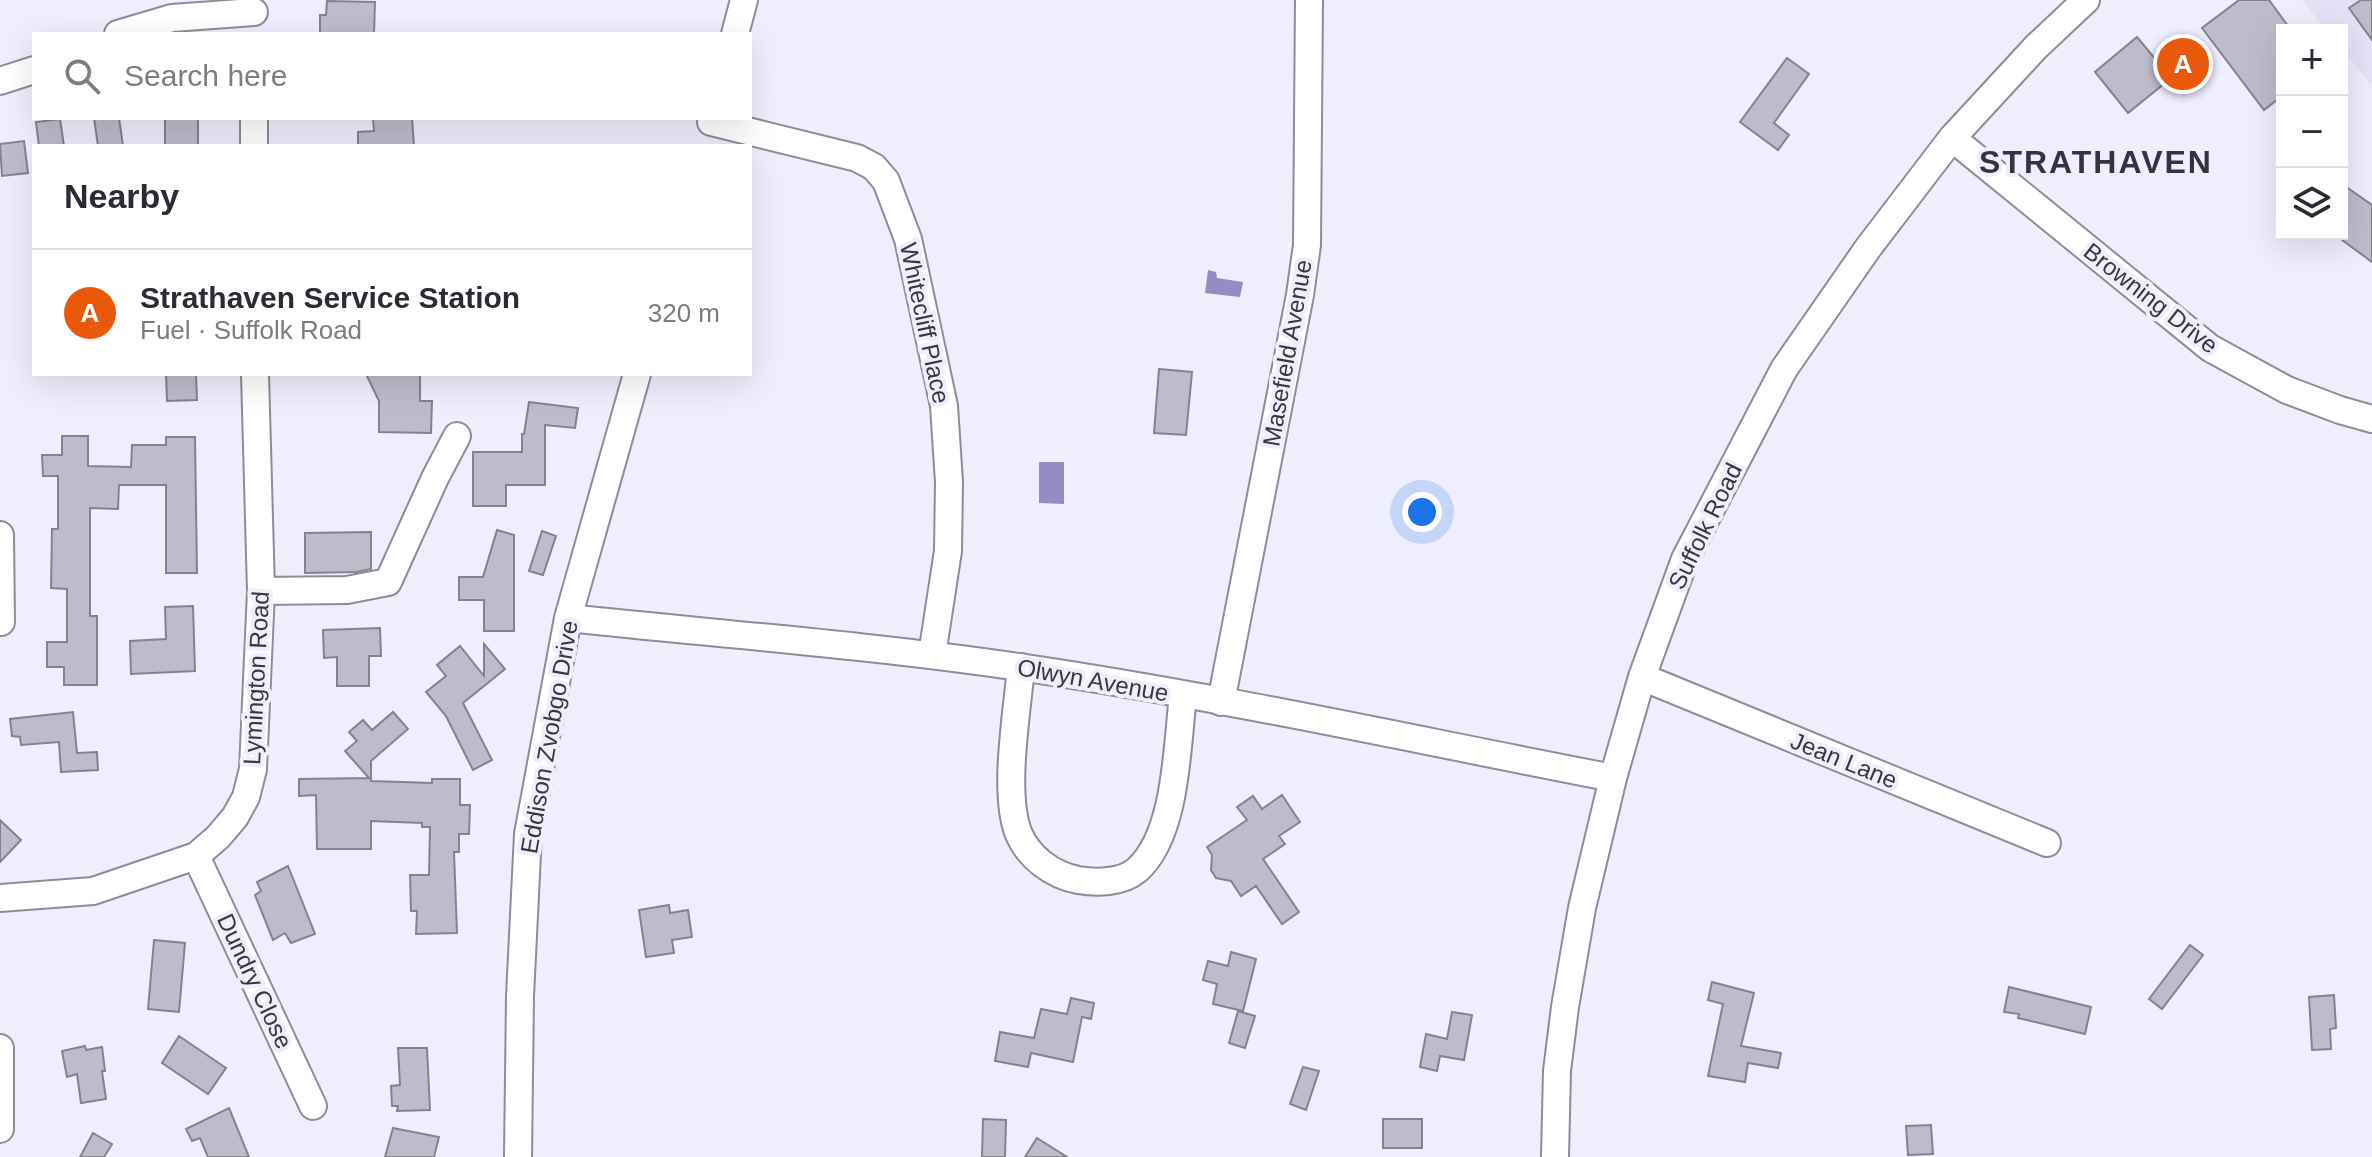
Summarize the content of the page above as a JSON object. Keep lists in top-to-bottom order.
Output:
{
  "streets": {
    "street": [
      "Browning Drive",
      "Whitecliff Place",
      "Masefield Avenue",
      "Suffolk Road",
      "Lymington Road",
      "Olwyn Avenue",
      "Eddison Zvobgo Drive",
      "Jean Lane",
      "Dundry Close"
    ]
  },
  "crossings": [
    ["Browning Drive", "Suffolk Road"],
    ["Whitecliff Place", "Olwyn Avenue"],
    ["Masefield Avenue", "Olwyn Avenue"],
    ["Suffolk Road", "Olwyn Avenue"],
    ["Suffolk Road", "Jean Lane"],
    ["Lymington Road", "Dundry Close"],
    ["Olwyn Avenue", "Eddison Zvobgo Drive"]
  ],
  "districts": ["STRATHAVEN"],
  "page": {
    "map_buttons": ["+", "−"],
    "search": "Search here",
    "pins": "A",
    "heading": "Nearby",
    "list": [
      {
        "mark": "A",
        "name": "Strathaven Service Station",
        "note": "Fuel · Suffolk Road",
        "value": "320 m"
      }
    ]
  }
}
